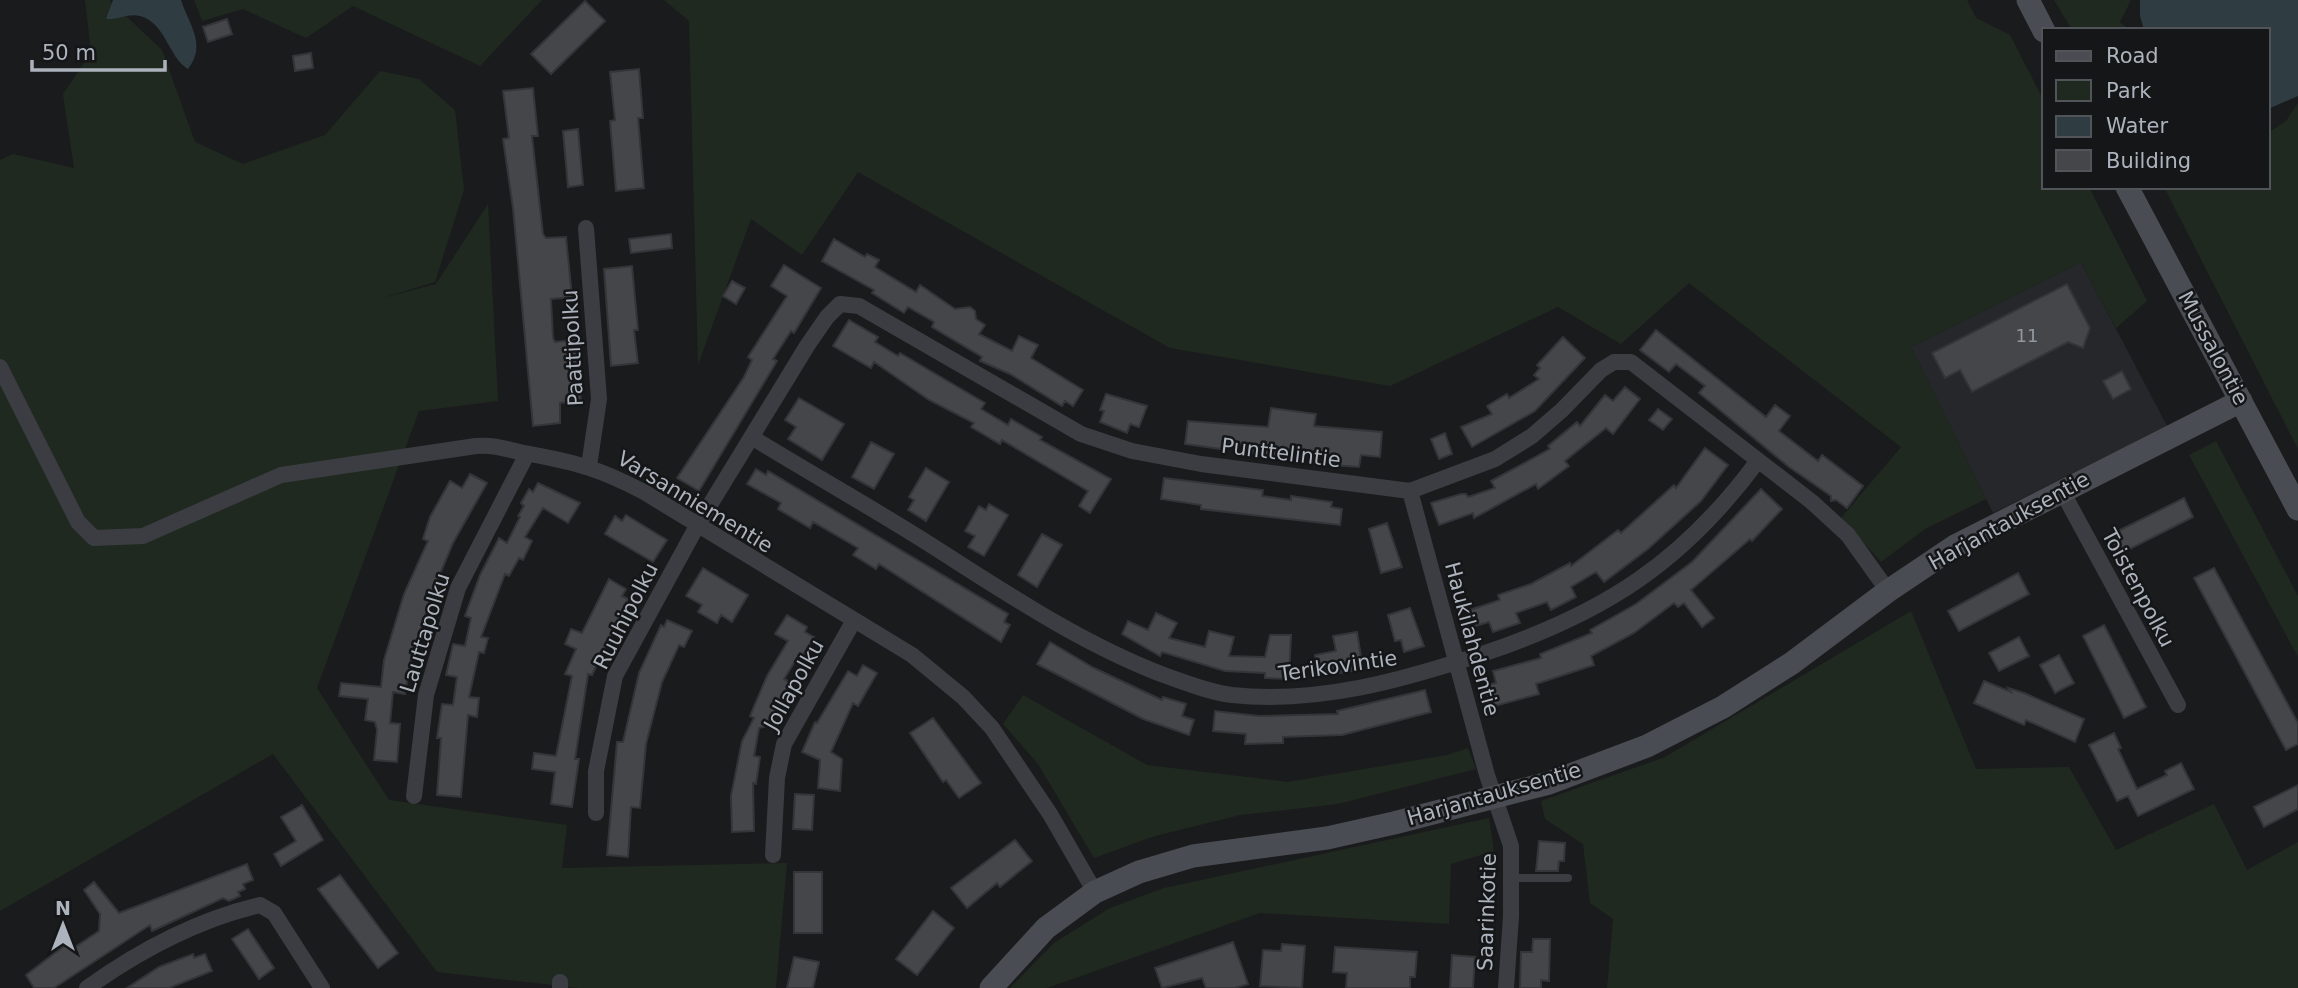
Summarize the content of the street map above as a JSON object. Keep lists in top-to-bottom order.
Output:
{
  "streets": {
    "street": [
      "Paattipolku",
      "Mussalontie",
      "Punttelintie",
      "Varsanniementie",
      "Harjantauksentie",
      "Toistenpolku",
      "Ruuhipolku",
      "Lauttapolku",
      "Haukilahdentie",
      "Terikovintie",
      "Jollapolku",
      "Saarinkotie"
    ]
  },
  "crossings": [
    ["Paattipolku", "Varsanniementie"],
    ["Mussalontie", "Harjantauksentie"],
    ["Punttelintie", "Varsanniementie"],
    ["Punttelintie", "Harjantauksentie"],
    ["Punttelintie", "Ruuhipolku"],
    ["Punttelintie", "Haukilahdentie"],
    ["Punttelintie", "Terikovintie"],
    ["Varsanniementie", "Harjantauksentie"],
    ["Varsanniementie", "Ruuhipolku"],
    ["Varsanniementie", "Lauttapolku"],
    ["Varsanniementie", "Jollapolku"],
    ["Harjantauksentie", "Toistenpolku"],
    ["Harjantauksentie", "Haukilahdentie"],
    ["Harjantauksentie", "Saarinkotie"],
    ["Haukilahdentie", "Terikovintie"],
    ["Haukilahdentie", "Saarinkotie"]
  ],
  "house_numbers": ["11"],
  "legend": [
    "Road",
    "Park",
    "Water",
    "Building"
  ],
  "scale_bar": "50 m",
  "north": "top"
}
